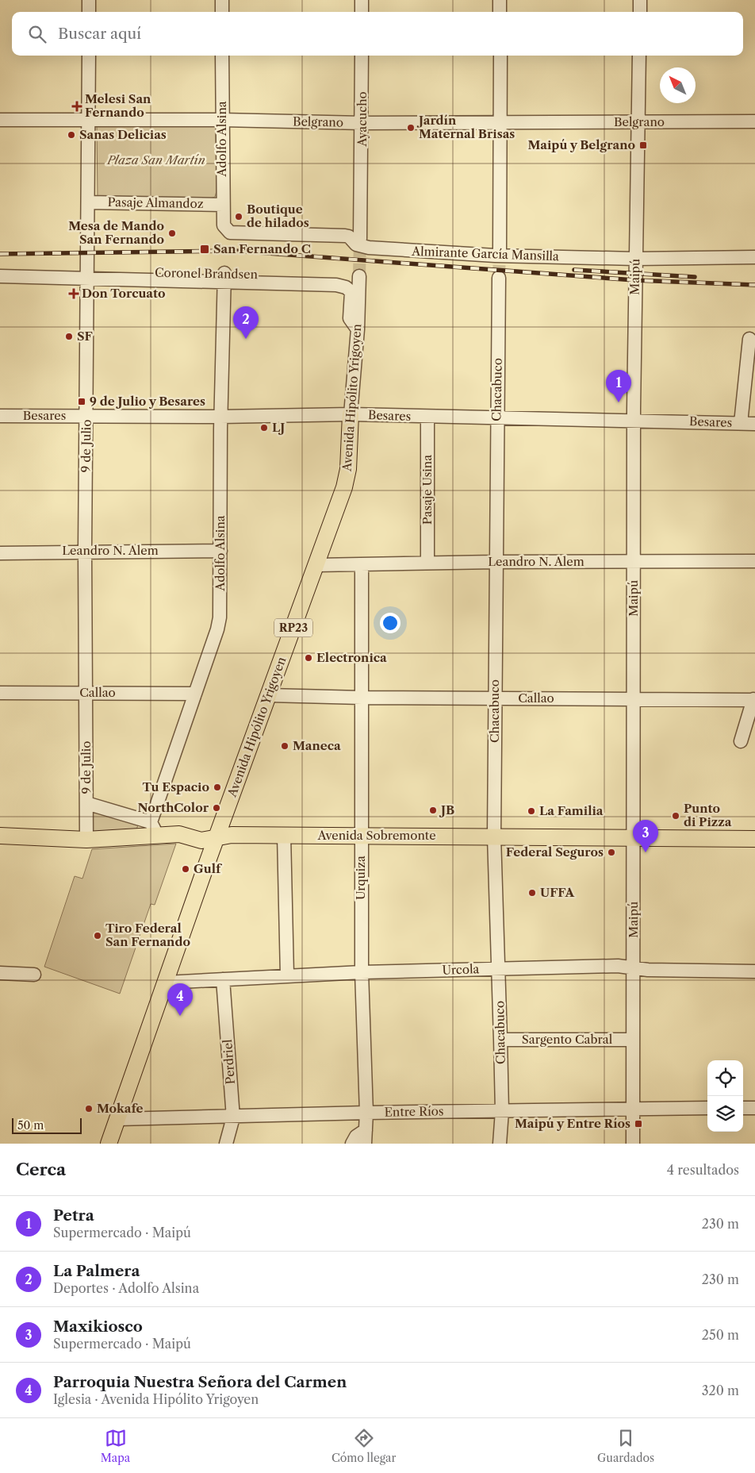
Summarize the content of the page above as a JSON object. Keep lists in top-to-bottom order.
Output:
{
  "streets": {
    "main road": ["Avenida Hipólito Yrigoyen", "RP23", "Avenida Sobremonte"],
    "street": [
      "Ayacucho",
      "Belgrano",
      "Adolfo Alsina",
      "Pasaje Almandoz",
      "Almirante García Mansilla",
      "Coronel Brandsen",
      "Maipú",
      "Chacabuco",
      "Besares",
      "9 de Julio",
      "Pasaje Usina",
      "Leandro N. Alem",
      "Callao",
      "Urquiza",
      "Urcola",
      "Sargento Cabral",
      "Perdriel",
      "Entre Ríos"
    ]
  },
  "crossings": [
    ["Ayacucho", "Belgrano"],
    ["Ayacucho", "Almirante García Mansilla"],
    ["Belgrano", "Adolfo Alsina"],
    ["Belgrano", "Maipú"],
    ["Belgrano", "9 de Julio"],
    ["Adolfo Alsina", "Pasaje Almandoz"],
    ["Adolfo Alsina", "Almirante García Mansilla"],
    ["Adolfo Alsina", "Coronel Brandsen"],
    ["Adolfo Alsina", "Besares"],
    ["Adolfo Alsina", "Leandro N. Alem"],
    ["Adolfo Alsina", "Callao"],
    ["Adolfo Alsina", "Avenida Sobremonte"],
    ["Pasaje Almandoz", "9 de Julio"],
    ["Almirante García Mansilla", "Maipú"],
    ["Coronel Brandsen", "Avenida Hipólito Yrigoyen"],
    ["Coronel Brandsen", "9 de Julio"],
    ["Maipú", "Besares"],
    ["Maipú", "Leandro N. Alem"],
    ["Maipú", "Callao"],
    ["Maipú", "Avenida Sobremonte"],
    ["Maipú", "Urcola"],
    ["Maipú", "Sargento Cabral"],
    ["Maipú", "Entre Ríos"],
    ["Chacabuco", "Besares"],
    ["Chacabuco", "Leandro N. Alem"],
    ["Chacabuco", "Callao"],
    ["Chacabuco", "Avenida Sobremonte"],
    ["Chacabuco", "Urcola"],
    ["Chacabuco", "Sargento Cabral"],
    ["Chacabuco", "Entre Ríos"],
    ["Avenida Hipólito Yrigoyen", "Besares"],
    ["Avenida Hipólito Yrigoyen", "Leandro N. Alem"],
    ["Avenida Hipólito Yrigoyen", "Callao"],
    ["Avenida Hipólito Yrigoyen", "Avenida Sobremonte"],
    ["Avenida Hipólito Yrigoyen", "Urcola"],
    ["Avenida Hipólito Yrigoyen", "Entre Ríos"],
    ["Besares", "9 de Julio"],
    ["Besares", "Pasaje Usina"],
    ["9 de Julio", "Leandro N. Alem"],
    ["9 de Julio", "Callao"],
    ["9 de Julio", "Avenida Sobremonte"],
    ["Pasaje Usina", "Leandro N. Alem"],
    ["Leandro N. Alem", "Urquiza"],
    ["Callao", "Urquiza"],
    ["Avenida Sobremonte", "Urquiza"],
    ["Urquiza", "Urcola"],
    ["Urquiza", "Entre Ríos"],
    ["Urcola", "Perdriel"],
    ["Perdriel", "Entre Ríos"]
  ],
  "parks": ["Plaza San Martín"],
  "places": {
    "health": ["Melesi San Fernando", "Don Torcuato"],
    "other": [
      "Jardín Maternal Brisas",
      "Sanas Delicias",
      "Boutique de hilados",
      "Mesa de Mando San Fernando",
      "SF",
      "LJ",
      "Electronica",
      "Maneca",
      "Tu Espacio",
      "NorthColor",
      "JB",
      "La Familia",
      "Punto di Pizza",
      "Federal Seguros",
      "Gulf",
      "UFFA",
      "Tiro Federal San Fernando",
      "Mokafe"
    ],
    "transit": [
      "Maipú y Belgrano",
      "San Fernando C",
      "9 de Julio y Besares",
      "Maipú y Entre Ríos"
    ]
  },
  "scale_bar": "50 m",
  "north": "top left",
  "page": {
    "search": "Buscar aquí",
    "pins": [
      "2",
      "1",
      "3",
      "4"
    ],
    "scale": "50 m",
    "heading": ["Cerca", "4 resultados"],
    "list": [
      {
        "mark": "1",
        "name": "Petra",
        "note": "Supermercado · Maipú",
        "value": "230 m"
      },
      {
        "mark": "2",
        "name": "La Palmera",
        "note": "Deportes · Adolfo Alsina",
        "value": "230 m"
      },
      {
        "mark": "3",
        "name": "Maxikiosco",
        "note": "Supermercado · Maipú",
        "value": "250 m"
      },
      {
        "mark": "4",
        "name": "Parroquia Nuestra Señora del Carmen",
        "note": "Iglesia · Avenida Hipólito Yrigoyen",
        "value": "320 m"
      }
    ],
    "nav": ["Mapa", "Cómo llegar", "Guardados"]
  }
}
